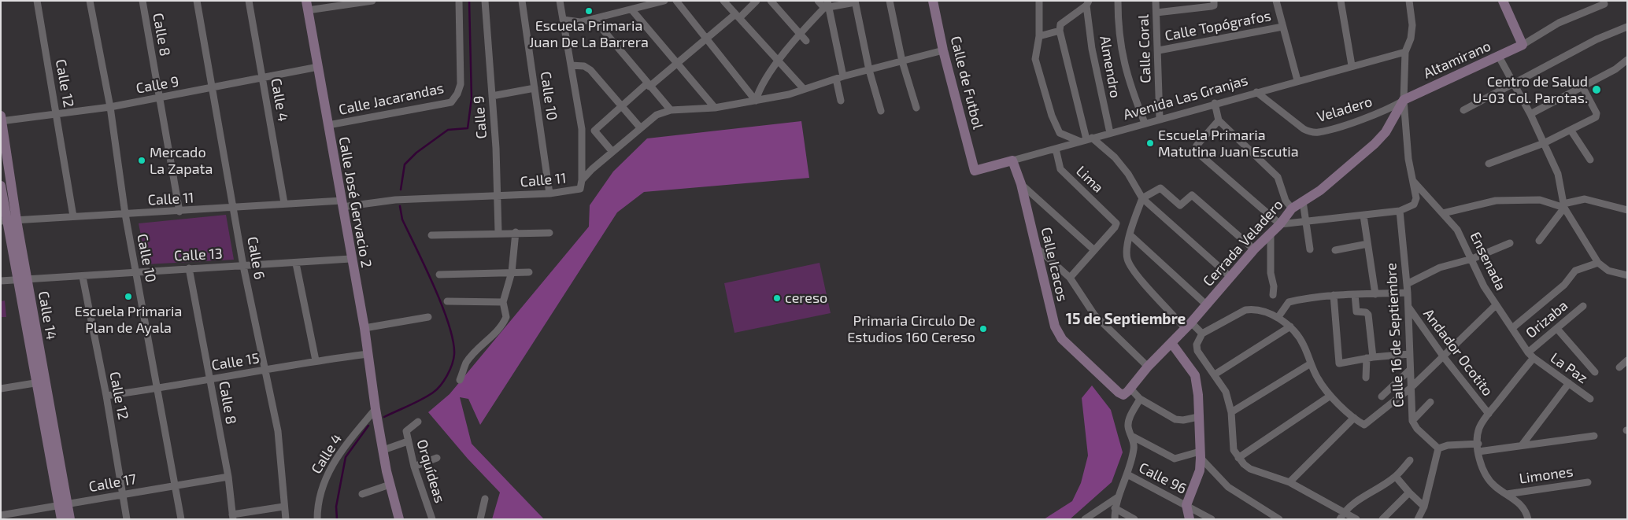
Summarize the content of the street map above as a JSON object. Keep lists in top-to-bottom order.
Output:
{
  "streets": {
    "main road": [
      "Altamirano",
      "Calle de Futbol",
      "Avenida Las Granjas",
      "Calle José Gervacio 2",
      "Cerrada Veladero",
      "Calle Icacos",
      "Calle 14"
    ],
    "street": [
      "Calle Topógrafos",
      "Calle 8",
      "Calle Coral",
      "Almendro",
      "Calle 12",
      "Calle 9",
      "Calle 10",
      "Calle Jacarandas",
      "Calle 4",
      "Veladero",
      "Lima",
      "Calle 11",
      "Calle 13",
      "Calle 6",
      "Ensenada",
      "Orizaba",
      "Calle 16 de Septiembre",
      "Andador Ocotito",
      "Calle 15",
      "La Paz",
      "Orquídeas",
      "Limones",
      "Calle 96",
      "Calle 17"
    ]
  },
  "crossings": [
    ["Calle Topógrafos", "Calle Coral"],
    ["Calle 8", "Calle 9"],
    ["Calle 8", "Calle 11"],
    ["Calle 8", "Calle 13"],
    ["Calle 8", "Calle 15"],
    ["Calle 8", "Calle 17"],
    ["Calle Coral", "Avenida Las Granjas"],
    ["Altamirano", "Veladero"],
    ["Altamirano", "Cerrada Veladero"],
    ["Almendro", "Avenida Las Granjas"],
    ["Calle de Futbol", "Avenida Las Granjas"],
    ["Calle 12", "Calle 9"],
    ["Calle 12", "Calle 11"],
    ["Calle 12", "Calle 13"],
    ["Calle 12", "Calle 15"],
    ["Calle 12", "Calle 17"],
    ["Calle 9", "Calle 10"],
    ["Calle 9", "Calle 4"],
    ["Calle 9", "Calle 11"],
    ["Calle 9", "Calle José Gervacio 2"],
    ["Calle 9", "Calle 6"],
    ["Calle 9", "Calle 14"],
    ["Calle 10", "Calle 11"],
    ["Calle 10", "Calle 13"],
    ["Calle 10", "Calle 15"],
    ["Calle 10", "Calle 17"],
    ["Avenida Las Granjas", "Veladero"],
    ["Avenida Las Granjas", "Lima"],
    ["Avenida Las Granjas", "Calle Icacos"],
    ["Calle Jacarandas", "Calle José Gervacio 2"],
    ["Calle 4", "Calle 11"],
    ["Calle 4", "Calle José Gervacio 2"],
    ["Veladero", "Cerrada Veladero"],
    ["Calle 11", "Calle José Gervacio 2"],
    ["Calle 11", "Calle 6"],
    ["Calle 11", "Calle 14"],
    ["Calle José Gervacio 2", "Calle 13"],
    ["Calle José Gervacio 2", "Calle 15"],
    ["Cerrada Veladero", "Calle Icacos"],
    ["Calle 13", "Calle 6"],
    ["Calle 13", "Calle 14"],
    ["Calle 6", "Calle 15"],
    ["Ensenada", "Orizaba"],
    ["Ensenada", "La Paz"],
    ["Calle 14", "Calle 17"],
    ["Calle 16 de Septiembre", "Andador Ocotito"]
  ],
  "districts": ["15 de Septiembre"],
  "places": [
    "Escuela Primaria Juan De La Barrera",
    "Centro de Salud U-03 Col. Parotas.",
    "Escuela Primaria Matutina Juan Escutia",
    "Mercado La Zapata",
    "Escuela Primaria Plan de Ayala",
    "cereso",
    "Primaria Circulo De Estudios 160 Cereso"
  ]
}
